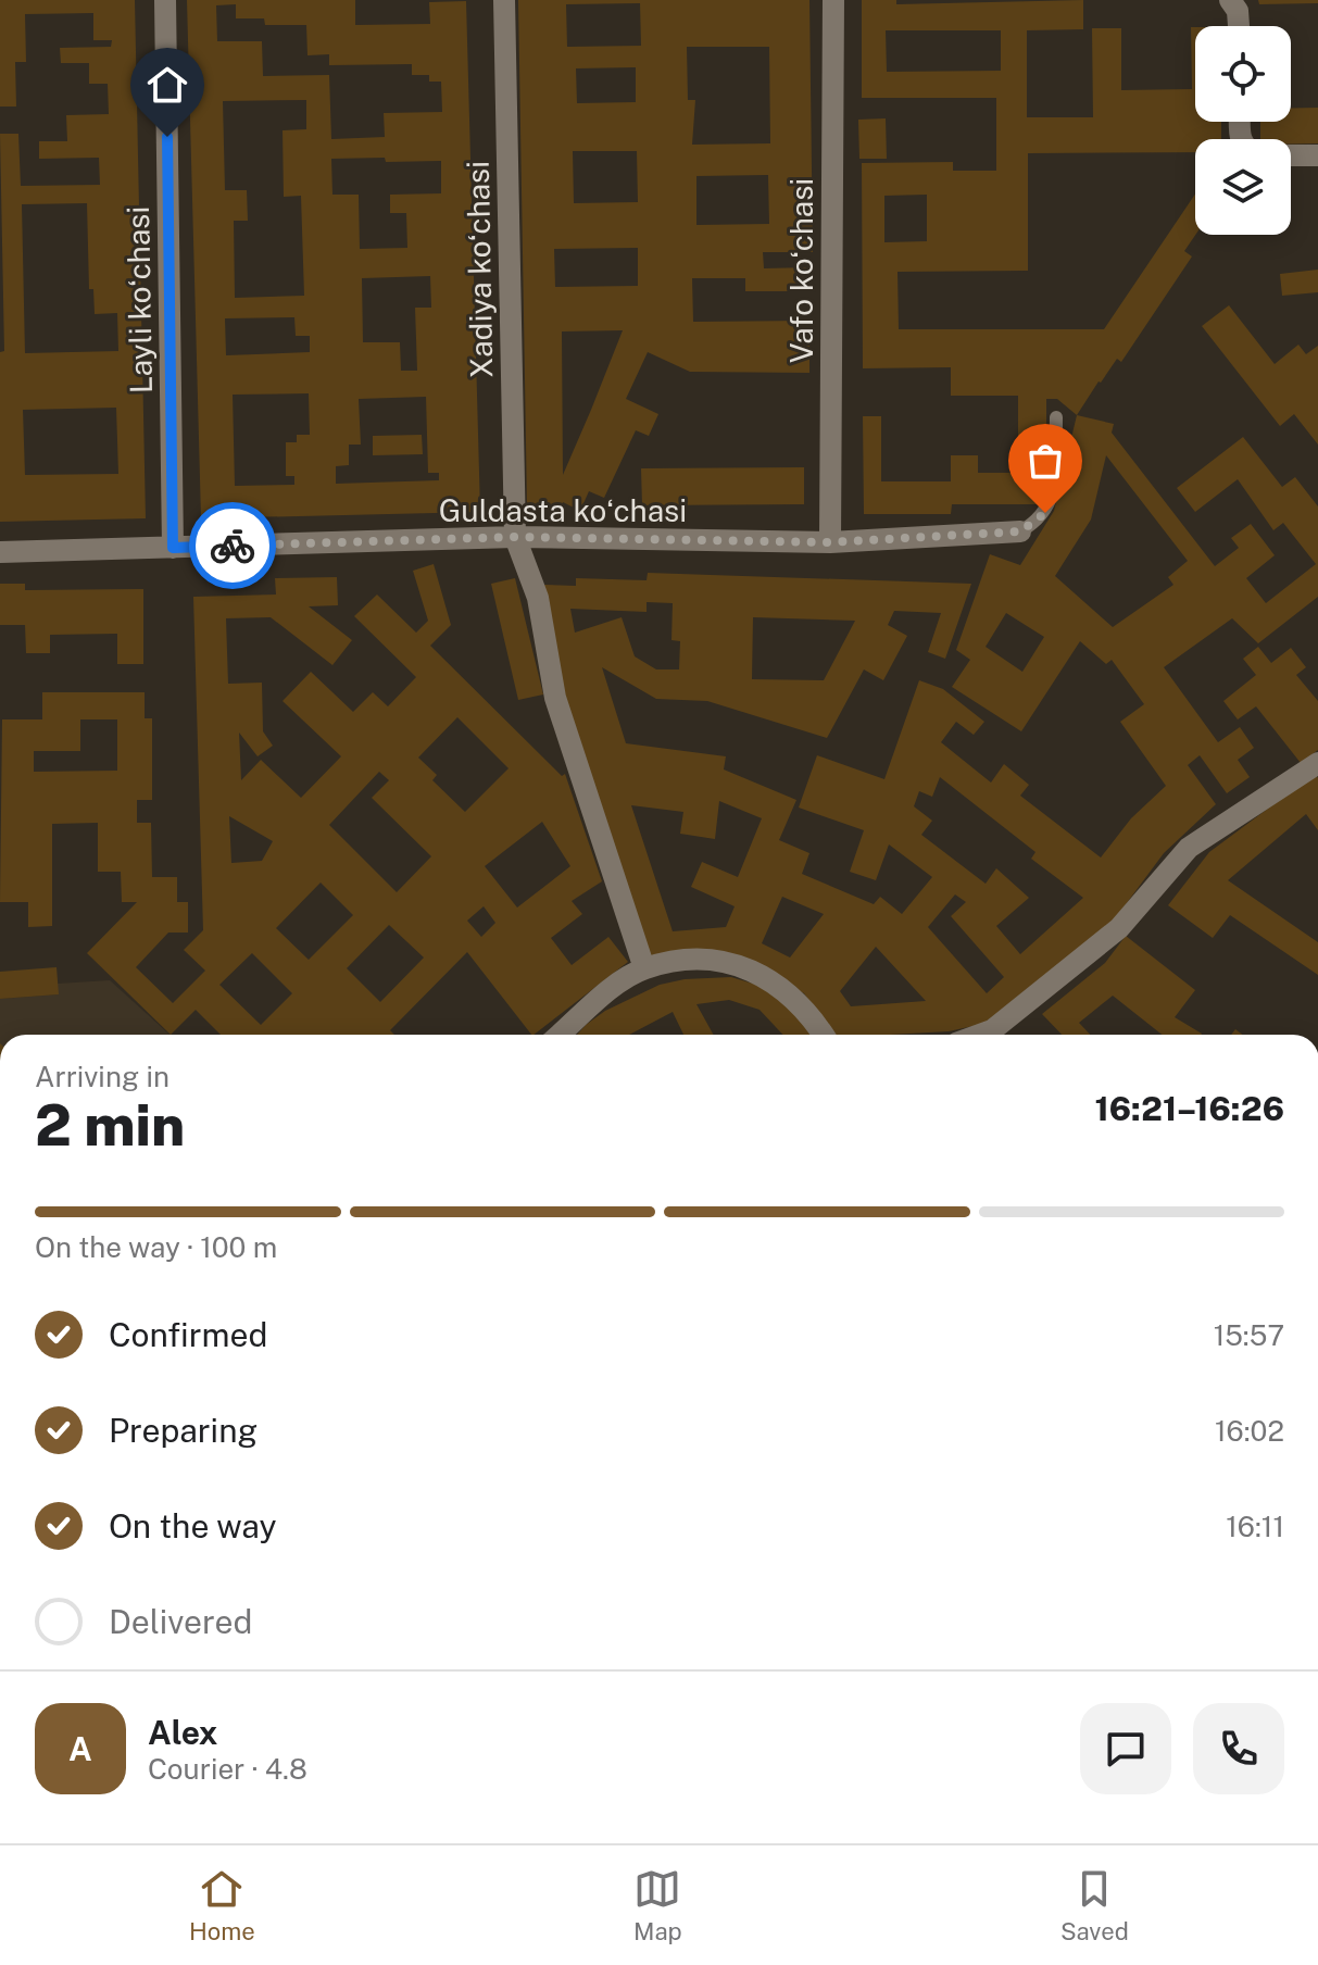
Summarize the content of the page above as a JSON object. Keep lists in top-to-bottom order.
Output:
{
  "streets": {
    "street": [
      "Xadiya koʻchasi",
      "Vafo koʻchasi",
      "Layli koʻchasi",
      "Guldasta koʻchasi"
    ]
  },
  "crossings": [
    ["Xadiya koʻchasi", "Guldasta koʻchasi"],
    ["Vafo koʻchasi", "Guldasta koʻchasi"],
    ["Layli koʻchasi", "Guldasta koʻchasi"]
  ],
  "page": {
    "heading": ["2 min", "Arriving in", "16:21–16:26"],
    "panel": ["Alex", "Courier · 4.8"],
    "bar": "On the way · 100 m",
    "list": [
      ["Confirmed", "15:57"],
      ["Preparing", "16:02"],
      ["On the way", "16:11"],
      "Delivered"
    ],
    "round": "A",
    "tabs": ["Home", "Map", "Saved"]
  }
}
